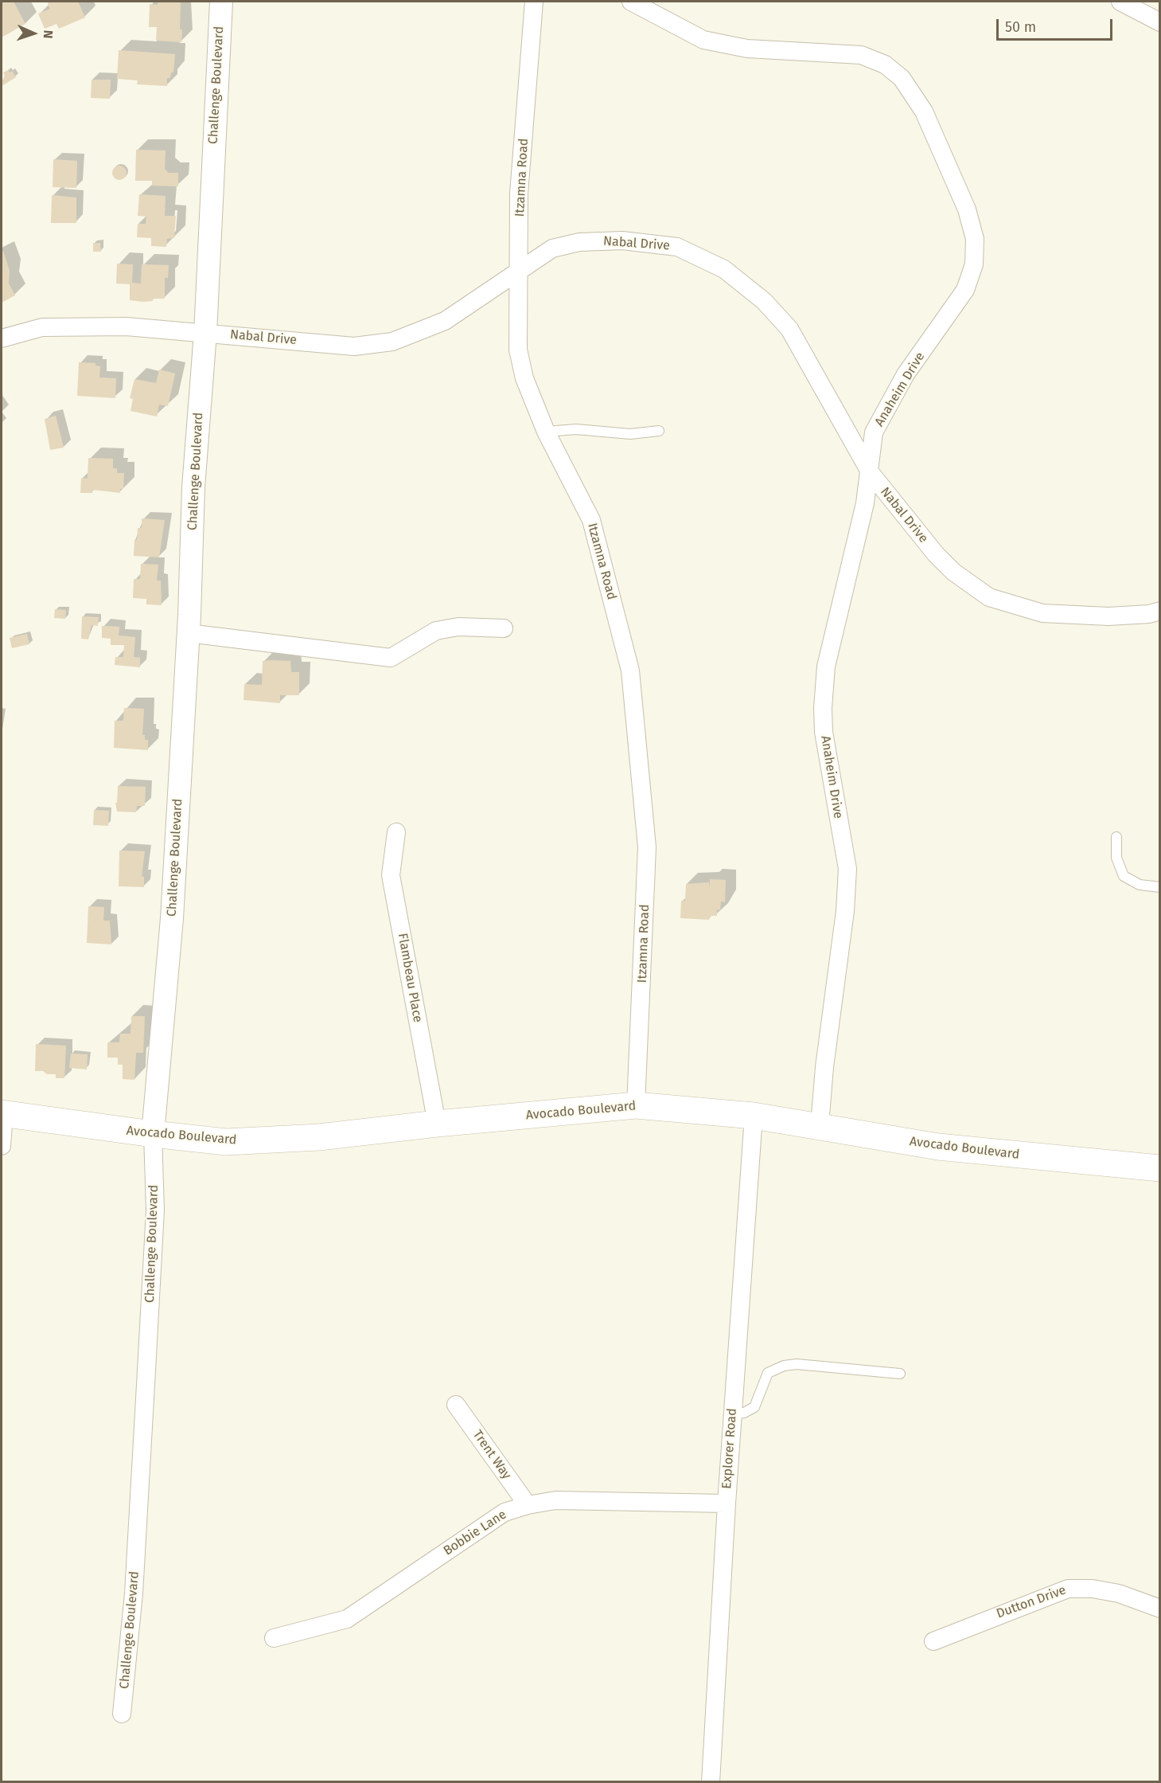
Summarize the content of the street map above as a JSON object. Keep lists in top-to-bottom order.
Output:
{
  "streets": {
    "main road": ["Avocado Boulevard"],
    "street": [
      "Challenge Boulevard",
      "Itzamna Road",
      "Nabal Drive",
      "Anaheim Drive",
      "Flambeau Place",
      "Explorer Road",
      "Trent Way",
      "Bobbie Lane",
      "Dutton Drive"
    ]
  },
  "crossings": [
    ["Challenge Boulevard", "Nabal Drive"],
    ["Challenge Boulevard", "Avocado Boulevard"],
    ["Itzamna Road", "Nabal Drive"],
    ["Itzamna Road", "Avocado Boulevard"],
    ["Nabal Drive", "Anaheim Drive"],
    ["Anaheim Drive", "Avocado Boulevard"],
    ["Flambeau Place", "Avocado Boulevard"],
    ["Avocado Boulevard", "Explorer Road"],
    ["Explorer Road", "Bobbie Lane"],
    ["Trent Way", "Bobbie Lane"]
  ],
  "scale_bar": "50 m",
  "north": "right"
}
